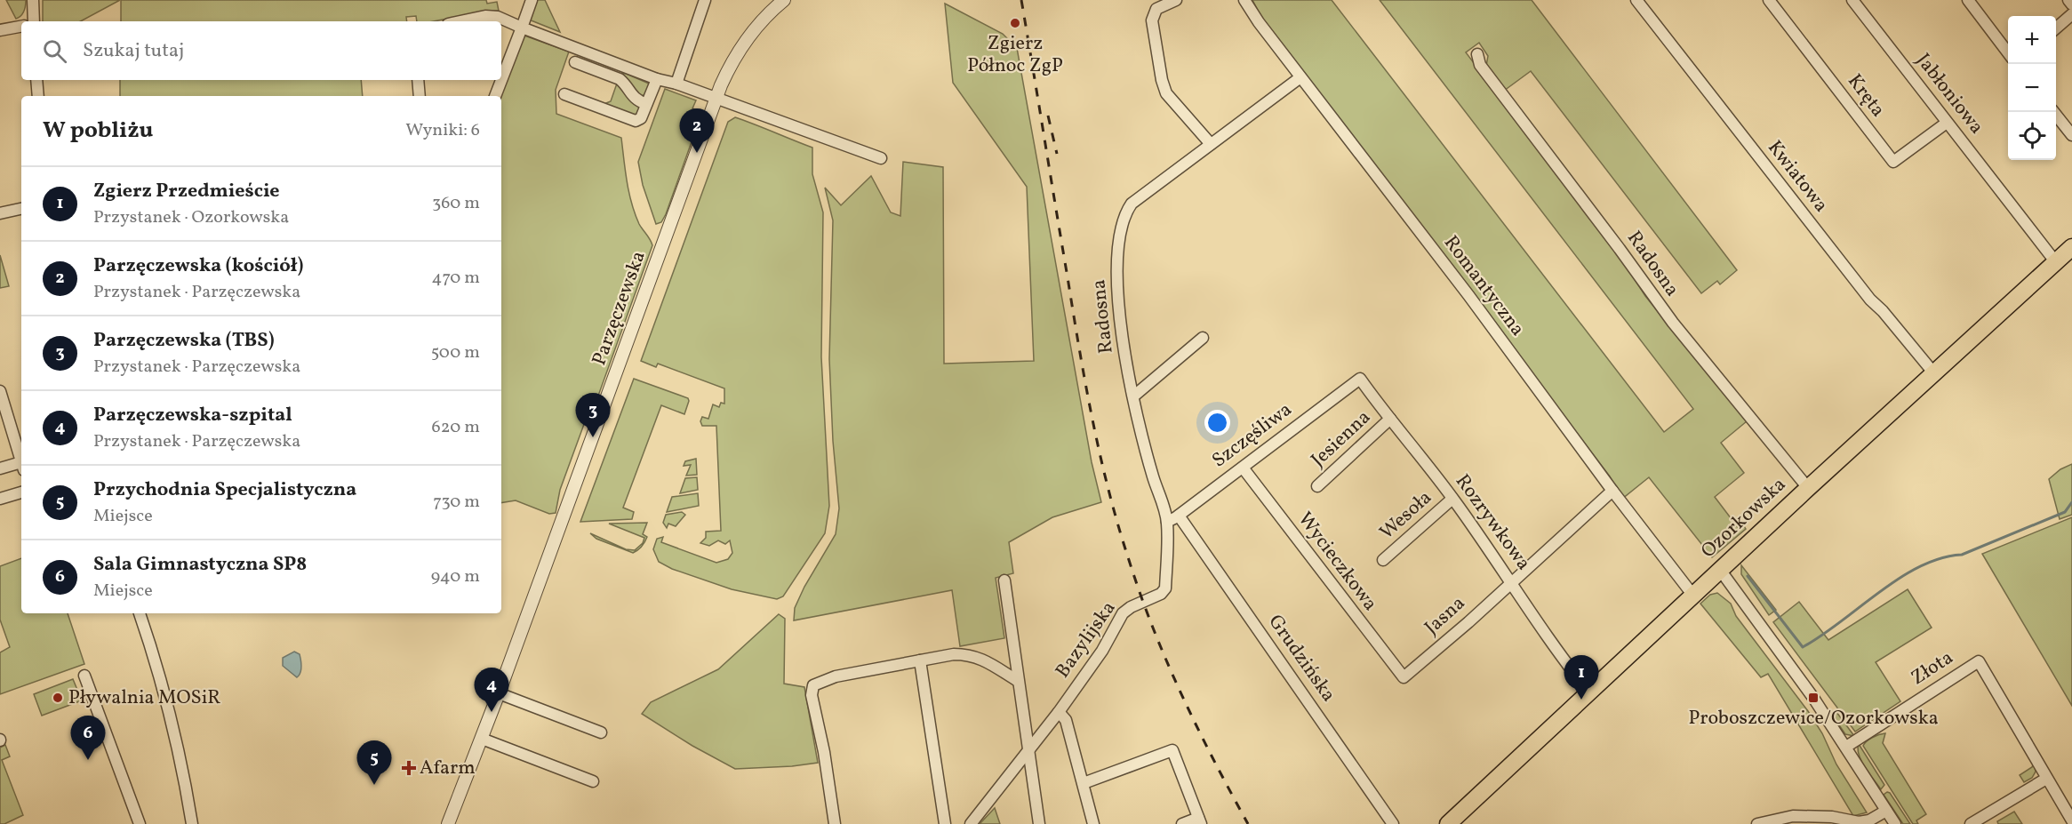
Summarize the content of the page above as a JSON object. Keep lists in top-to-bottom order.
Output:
{
  "streets": {
    "main road": ["Ozorkowska"],
    "street": [
      "Jabłoniowa",
      "Kręta",
      "Kwiatowa",
      "Radosna",
      "Romantyczna",
      "Parzęczewska",
      "Szczęśliwa",
      "Jesienna",
      "Wesoła",
      "Rozrywkowa",
      "Wycieczkowa",
      "Jasna",
      "Bazylijska",
      "Grudzińska",
      "Złota"
    ]
  },
  "crossings": [
    ["Jabłoniowa", "Kręta"],
    ["Jabłoniowa", "Ozorkowska"],
    ["Kwiatowa", "Ozorkowska"],
    ["Radosna", "Romantyczna"],
    ["Radosna", "Szczęśliwa"],
    ["Radosna", "Ozorkowska"],
    ["Radosna", "Bazylijska"],
    ["Romantyczna", "Ozorkowska"],
    ["Romantyczna", "Jasna"],
    ["Szczęśliwa", "Rozrywkowa"],
    ["Szczęśliwa", "Wycieczkowa"],
    ["Szczęśliwa", "Bazylijska"],
    ["Szczęśliwa", "Grudzińska"],
    ["Jesienna", "Rozrywkowa"],
    ["Wesoła", "Rozrywkowa"],
    ["Ozorkowska", "Rozrywkowa"],
    ["Rozrywkowa", "Jasna"],
    ["Wycieczkowa", "Jasna"]
  ],
  "places": {
    "other": ["Zgierz Północ ZgP", "Pływalnia MOSiR"],
    "transit": ["Proboszczewice/Ozorkowska"],
    "health": ["Afarm"]
  },
  "page": {
    "map_buttons": ["+", "−"],
    "search": "Szukaj tutaj",
    "heading": ["W pobliżu", "Wyniki: 6"],
    "pins": [
      "2",
      "3",
      "1",
      "4",
      "6",
      "5"
    ],
    "list": [
      {
        "mark": "1",
        "name": "Zgierz Przedmieście",
        "note": "Przystanek · Ozorkowska",
        "value": "360 m"
      },
      {
        "mark": "2",
        "name": "Parzęczewska (kościół)",
        "note": "Przystanek · Parzęczewska",
        "value": "470 m"
      },
      {
        "mark": "3",
        "name": "Parzęczewska (TBS)",
        "note": "Przystanek · Parzęczewska",
        "value": "500 m"
      },
      {
        "mark": "4",
        "name": "Parzęczewska-szpital",
        "note": "Przystanek · Parzęczewska",
        "value": "620 m"
      },
      {
        "mark": "5",
        "name": "Przychodnia Specjalistyczna",
        "note": "Miejsce",
        "value": "730 m"
      },
      {
        "mark": "6",
        "name": "Sala Gimnastyczna SP8",
        "note": "Miejsce",
        "value": "940 m"
      }
    ]
  }
}
